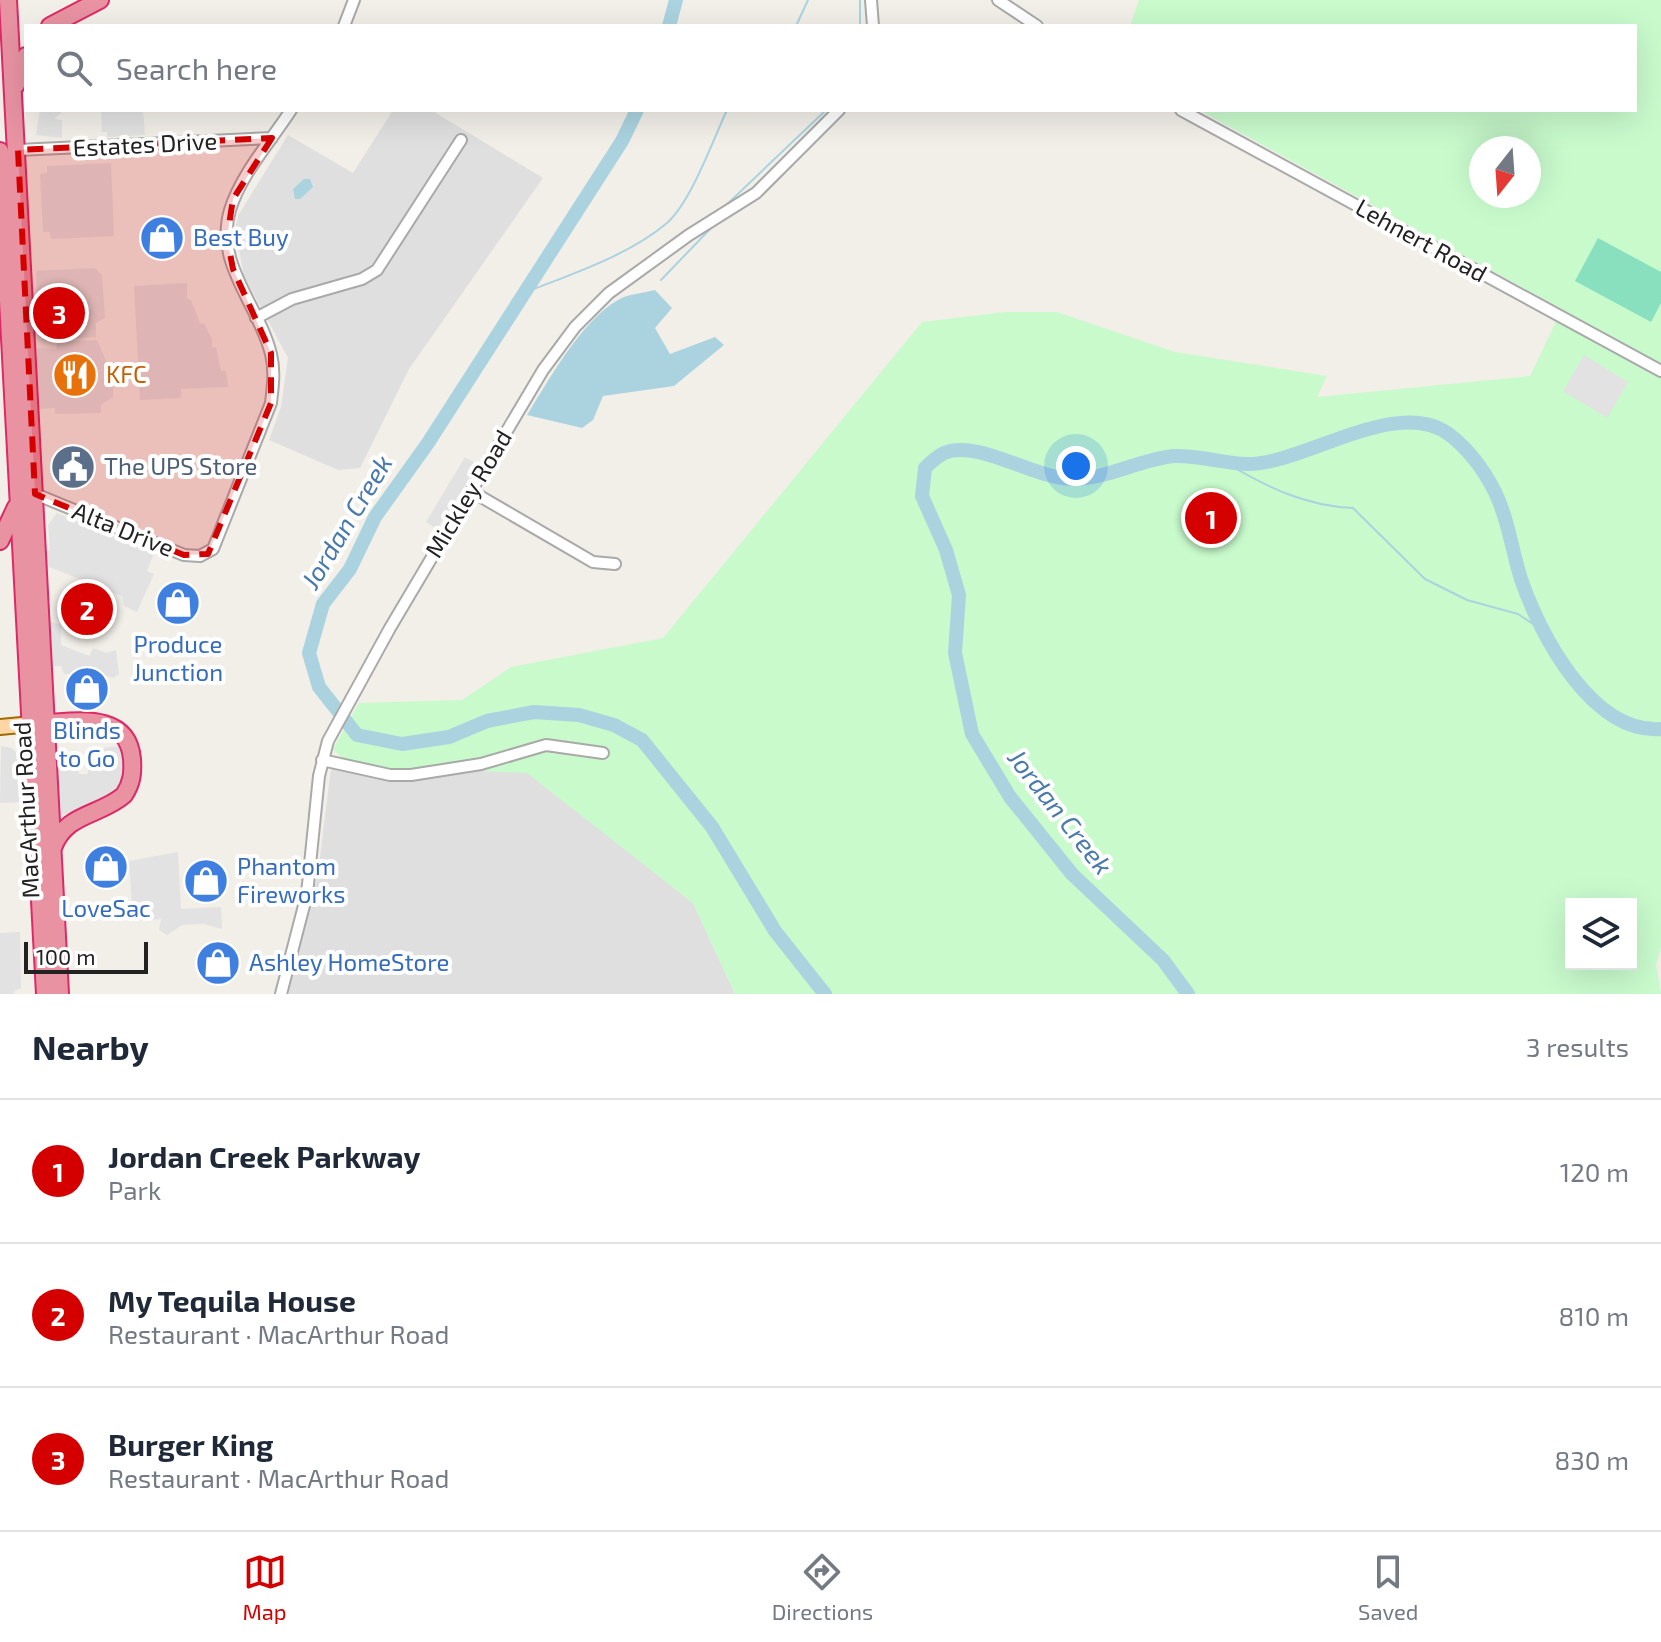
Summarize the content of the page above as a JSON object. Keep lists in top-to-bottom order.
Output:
{
  "streets": {
    "highway": ["MacArthur Road"],
    "street": [
      "Estates Drive",
      "Lehnert Road",
      "Mickley Road",
      "Alta Drive"
    ]
  },
  "crossings": [
    ["Estates Drive", "Alta Drive"],
    ["Estates Drive", "MacArthur Road"],
    ["Alta Drive", "MacArthur Road"]
  ],
  "water": ["Jordan Creek"],
  "places": {
    "shop": [
      "Best Buy",
      "Produce Junction",
      "Blinds to Go",
      "LoveSac",
      "Phantom Fireworks",
      "Ashley HomeStore"
    ],
    "restaurant": ["KFC"],
    "public building": ["The UPS Store"]
  },
  "scale_bar": "100 m",
  "north": "bottom",
  "page": {
    "search": "Search here",
    "pins": ["3", "1", "2"],
    "scale": "100 m",
    "heading": ["Nearby", "3 results"],
    "list": [
      {
        "mark": "1",
        "name": "Jordan Creek Parkway",
        "note": "Park",
        "value": "120 m"
      },
      {
        "mark": "2",
        "name": "My Tequila House",
        "note": "Restaurant · MacArthur Road",
        "value": "810 m"
      },
      {
        "mark": "3",
        "name": "Burger King",
        "note": "Restaurant · MacArthur Road",
        "value": "830 m"
      }
    ],
    "nav": ["Map", "Directions", "Saved"]
  }
}
